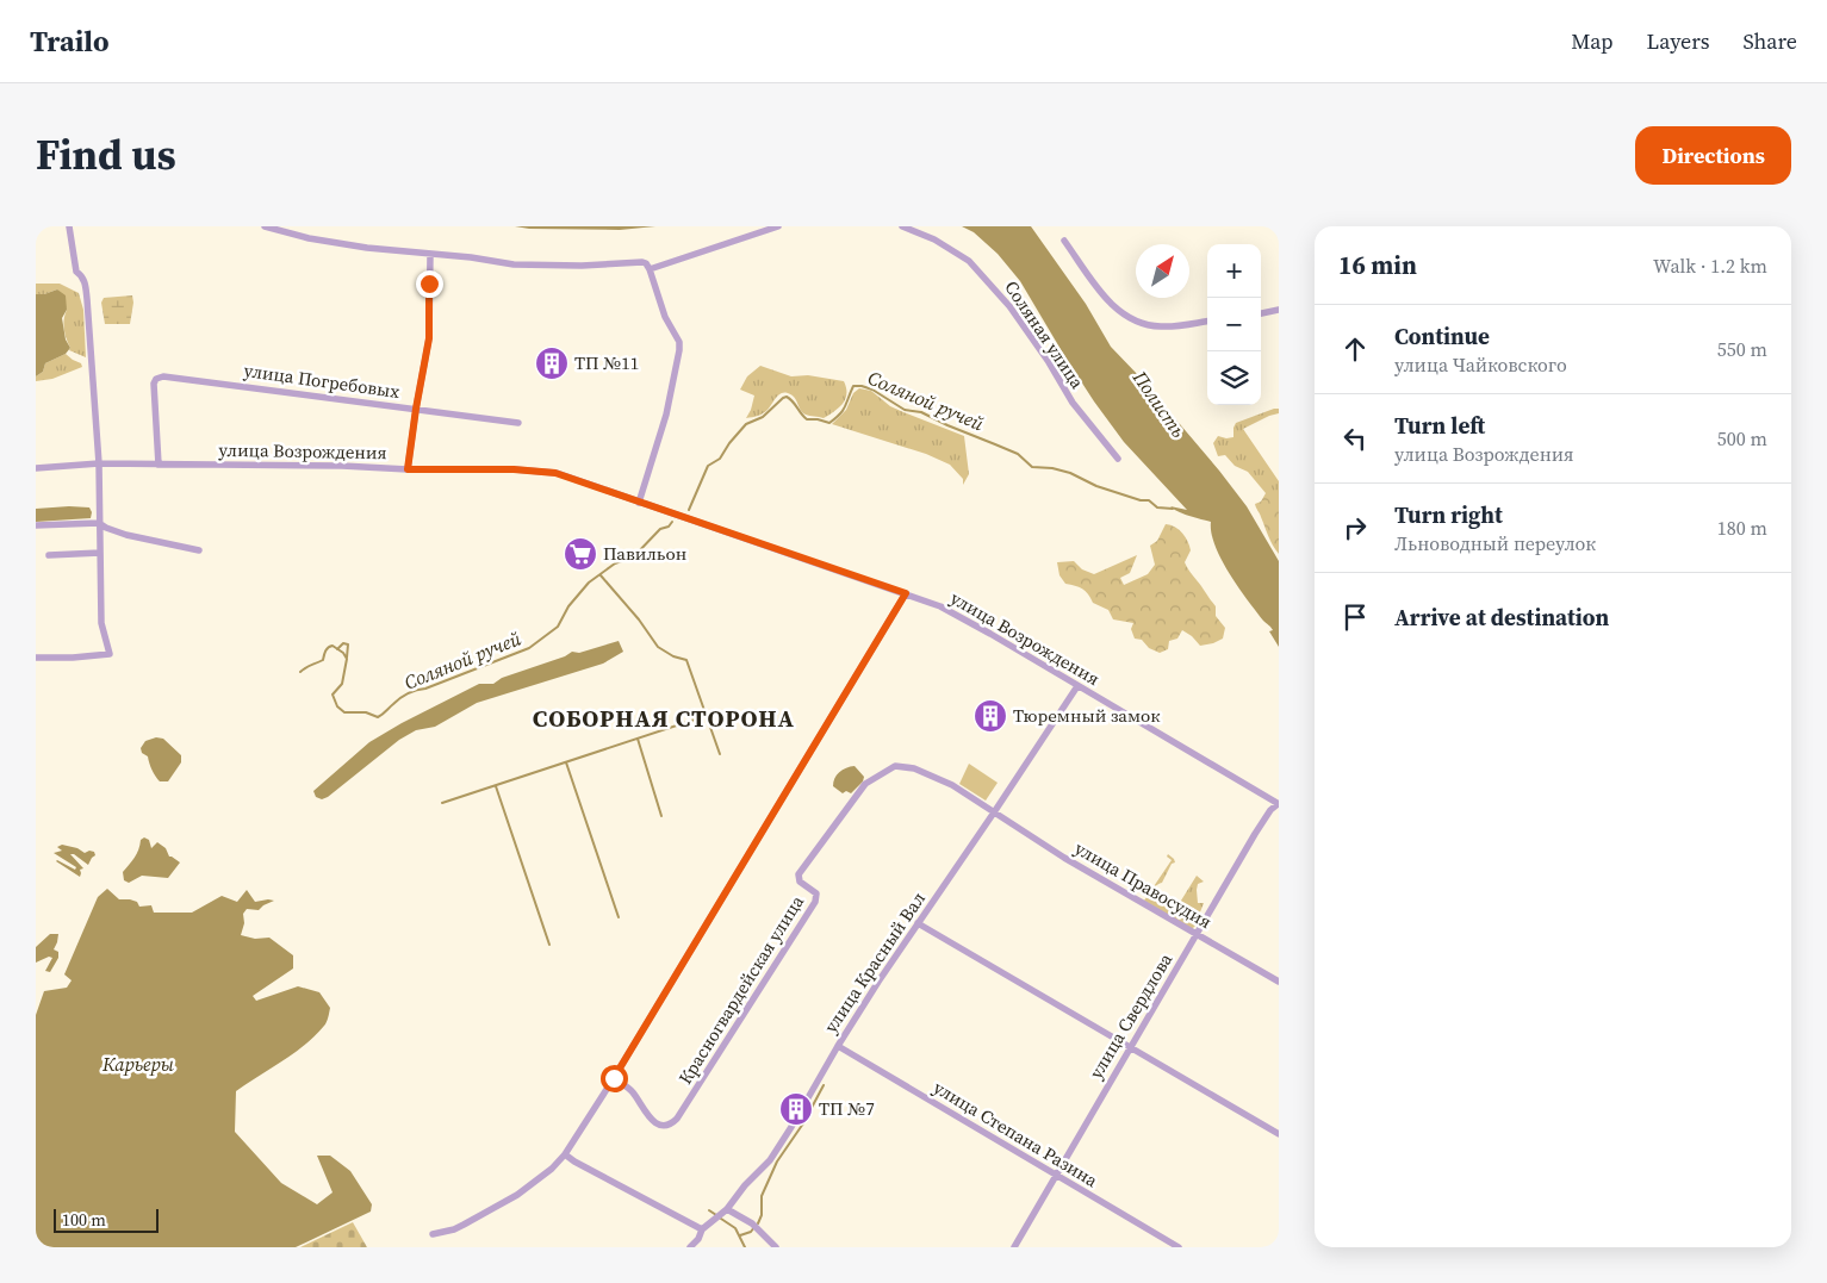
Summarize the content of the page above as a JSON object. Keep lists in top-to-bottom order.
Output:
{
  "streets": {
    "street": [
      "Соляная улица",
      "улица Погребовых",
      "улица Возрождения",
      "улица Правосудия",
      "улица Красный Вал",
      "Красногвардейская улица",
      "улица Свердлова",
      "улица Степана Разина"
    ]
  },
  "crossings": [
    ["улица Погребовых", "улица Возрождения"],
    ["улица Возрождения", "улица Красный Вал"],
    ["улица Возрождения", "улица Свердлова"],
    ["улица Правосудия", "улица Красный Вал"],
    ["улица Правосудия", "Красногвардейская улица"],
    ["улица Правосудия", "улица Свердлова"],
    ["улица Красный Вал", "Красногвардейская улица"],
    ["улица Красный Вал", "улица Степана Разина"],
    ["улица Свердлова", "улица Степана Разина"]
  ],
  "districts": ["СОБОРНАЯ СТОРОНА"],
  "water": ["Соляной ручей", "Полисть", "Карьеры"],
  "places": {
    "building": ["ТП №11", "Тюремный замок", "ТП №7"],
    "supermarket": ["Павильон"]
  },
  "scale_bar": "100 m",
  "north": "top right",
  "page": {
    "header": "Trailo",
    "nav": ["Map", "Layers", "Share"],
    "title": "Find us",
    "buttons": "Directions",
    "heading": ["16 min", "Walk · 1.2 km"],
    "map_buttons": ["+", "−"],
    "list": [
      ["Continue", "улица Чайковского", "550 m"],
      ["Turn left", "улица Возрождения", "500 m"],
      ["Turn right", "Льноводный переулок", "180 m"],
      "Arrive at destination"
    ],
    "scale": "100 m"
  }
}
